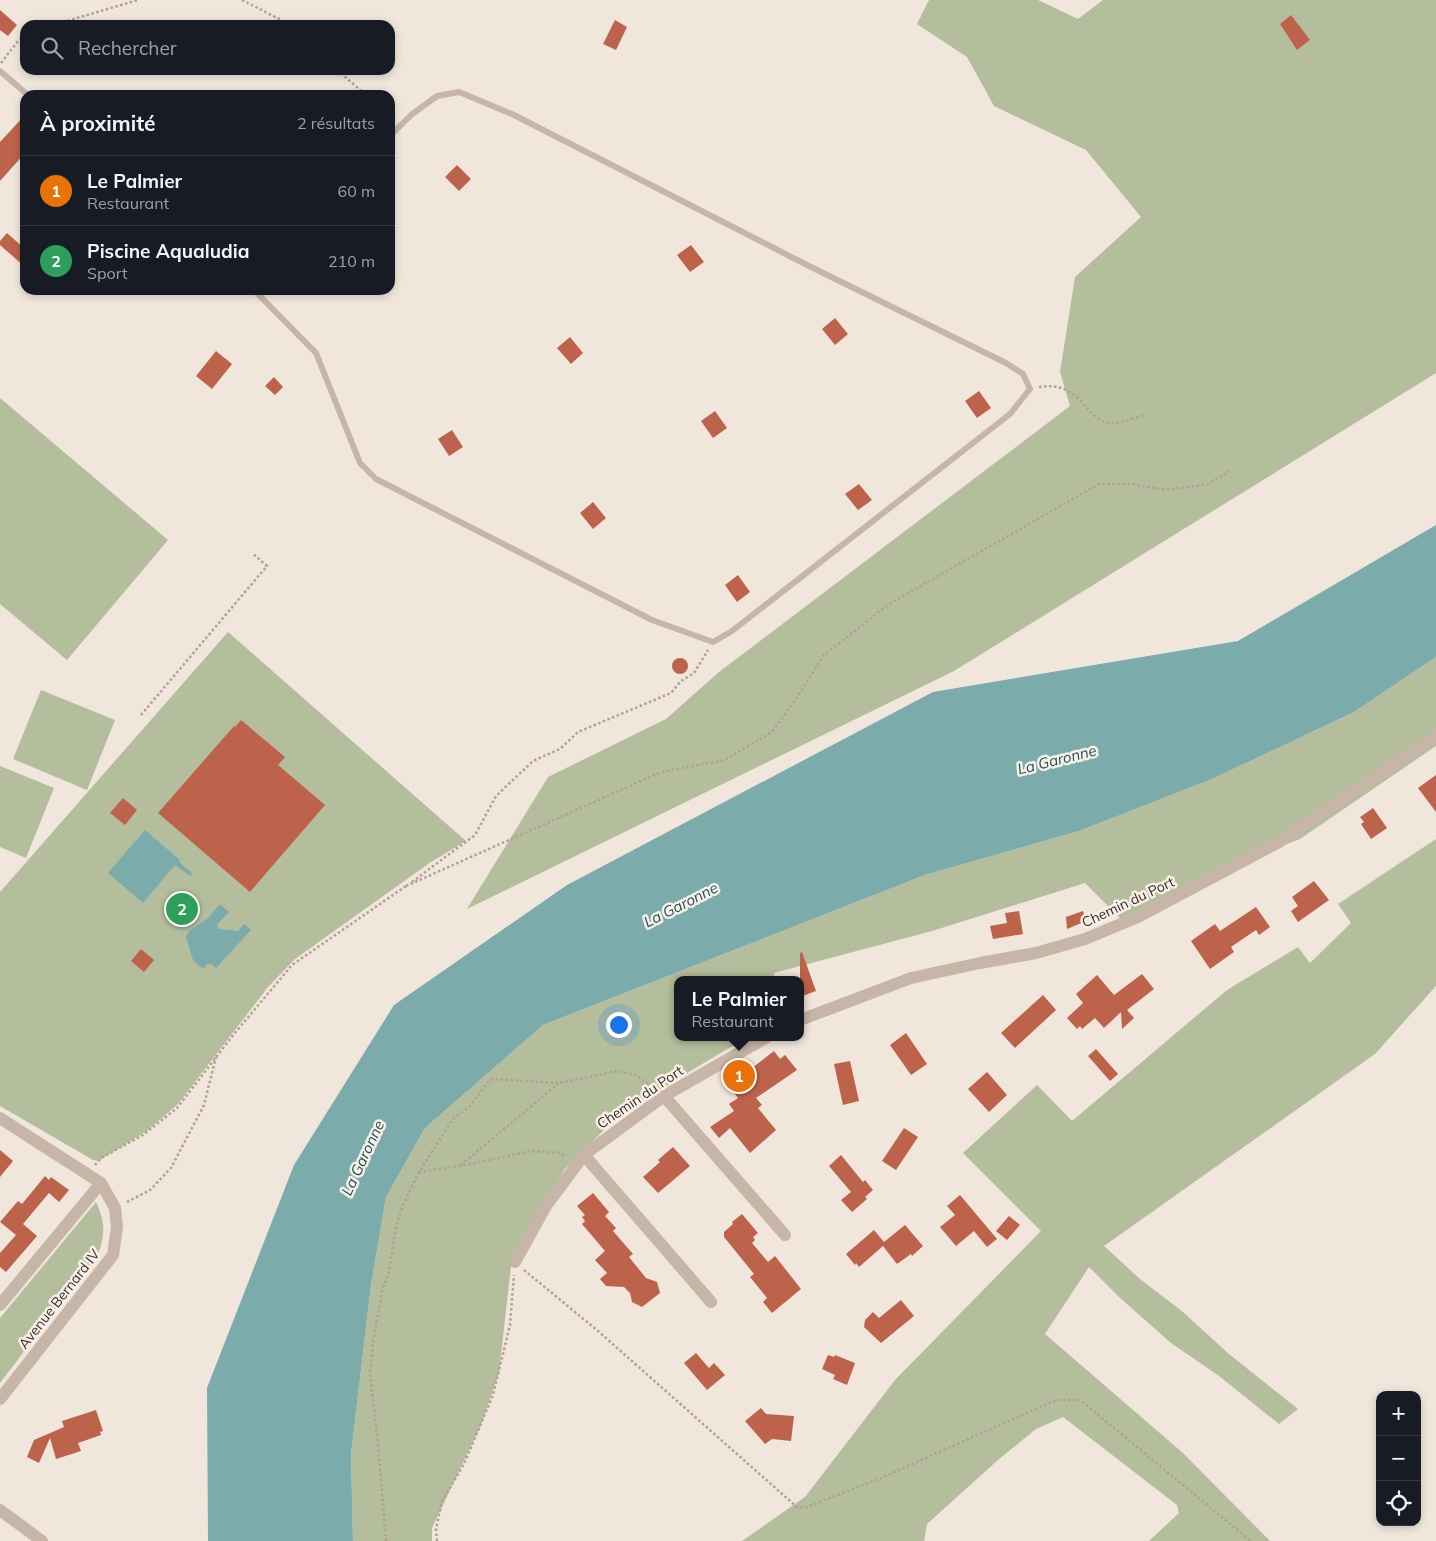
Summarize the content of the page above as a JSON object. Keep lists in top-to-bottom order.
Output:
{
  "streets": {
    "street": ["Chemin du Port", "Avenue Bernard IV"]
  },
  "water": ["La Garonne"],
  "page": {
    "search": "Rechercher",
    "heading": ["À proximité", "2 résultats"],
    "list": [
      {
        "mark": "1",
        "name": "Le Palmier",
        "note": "Restaurant",
        "value": "60 m"
      },
      {
        "mark": "2",
        "name": "Piscine Aqualudia",
        "note": "Sport",
        "value": "210 m"
      }
    ],
    "pins": ["2", "1"],
    "popup": ["Le Palmier", "Restaurant"],
    "map_buttons": ["+", "−"]
  }
}
